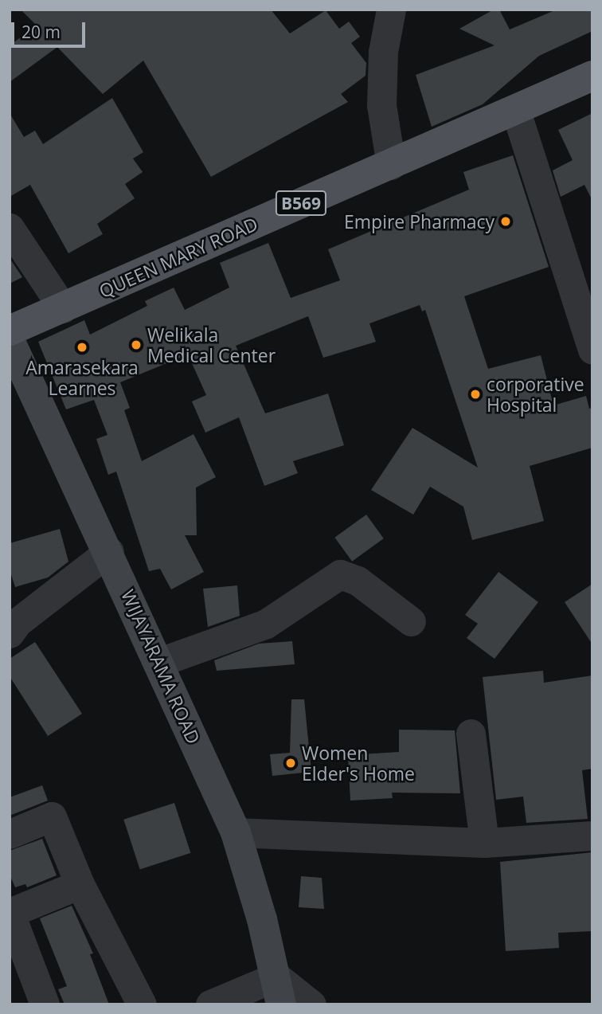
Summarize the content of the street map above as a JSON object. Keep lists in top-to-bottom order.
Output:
{
  "streets": {
    "main road": ["B569", "QUEEN MARY ROAD"],
    "street": ["WIJAYARAMA ROAD"]
  },
  "places": [
    "Empire Pharmacy",
    "Welikala Medical Center",
    "Amarasekara Learnes",
    "corporative Hospital",
    "Women Elder's Home"
  ],
  "scale_bar": "20 m"
}
